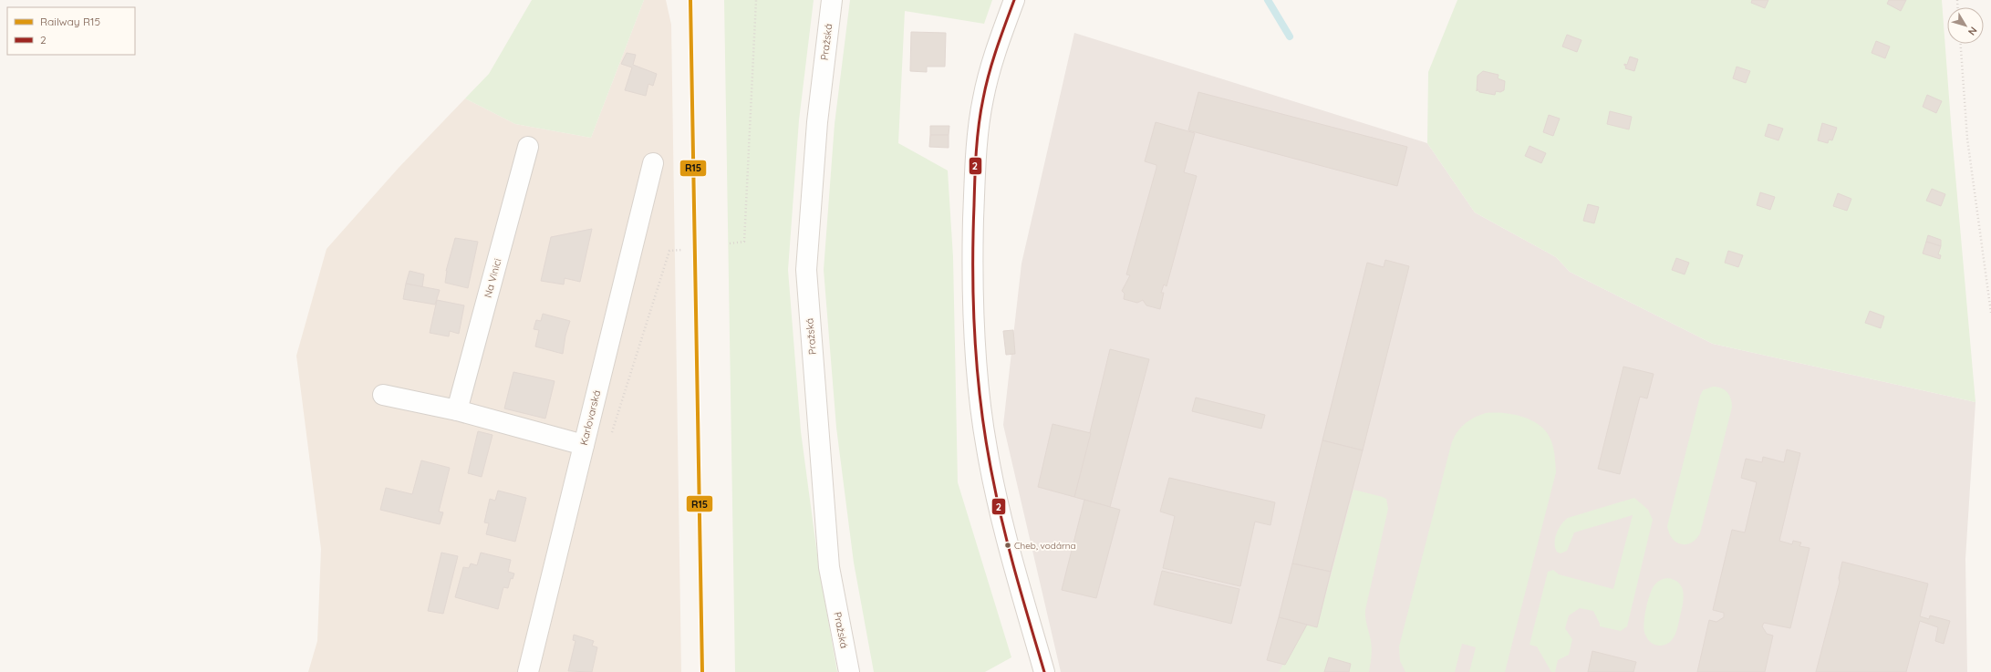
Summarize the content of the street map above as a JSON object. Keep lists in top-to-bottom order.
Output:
{
  "streets": {
    "street": ["Pražská", "Na Vinici", "Karlovarská"]
  },
  "places": ["Cheb, vodárna"],
  "lines": ["rail line R15", "transit line 2"],
  "legend": ["Railway R15", "2"],
  "north": "bottom right"
}
